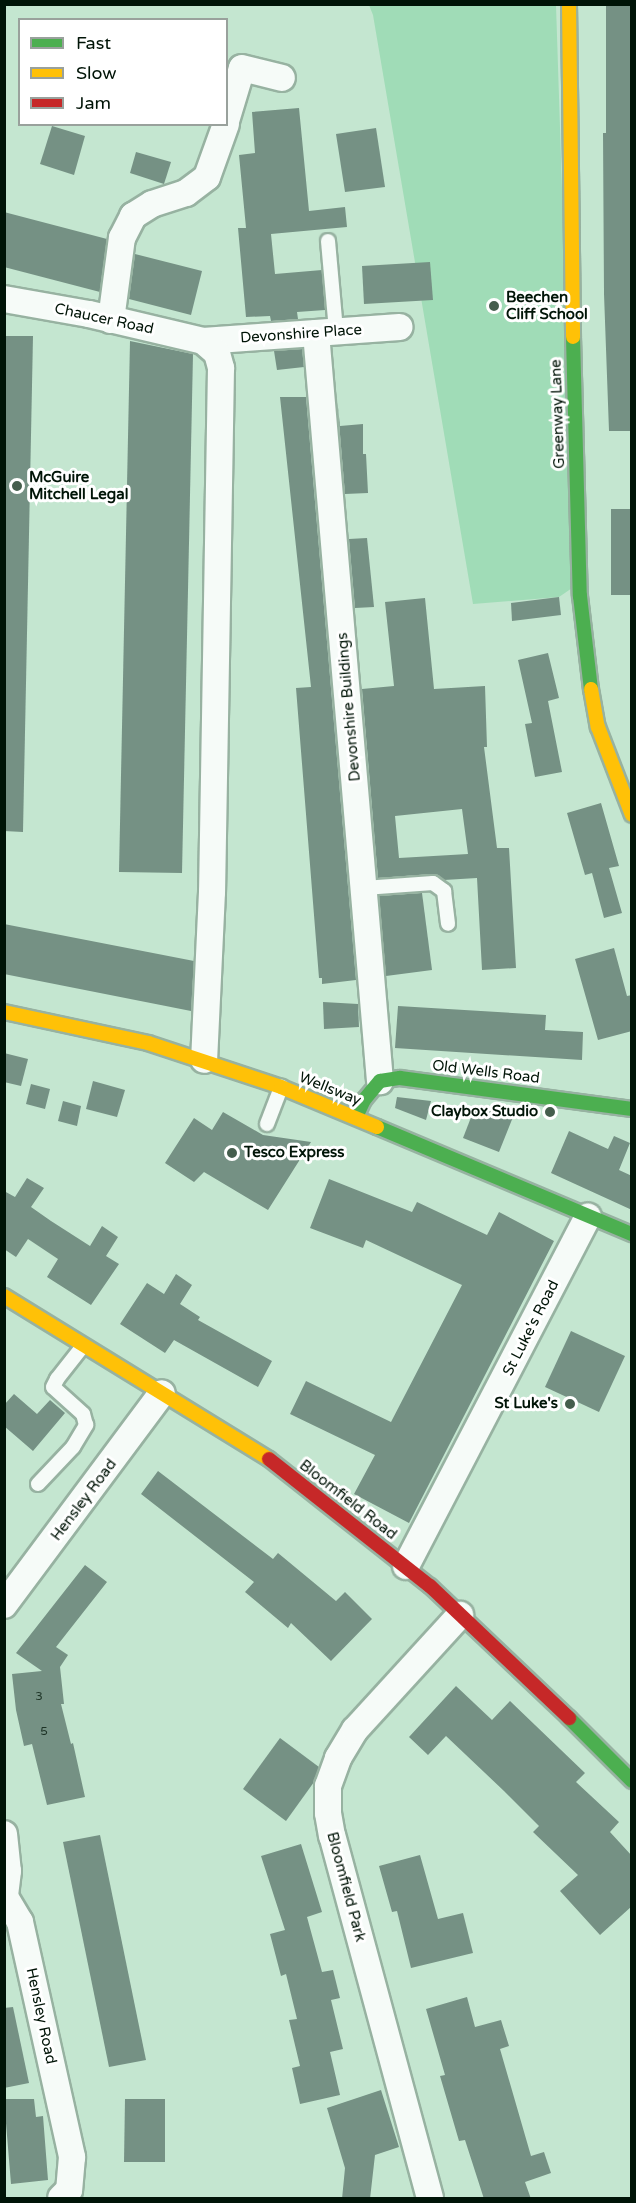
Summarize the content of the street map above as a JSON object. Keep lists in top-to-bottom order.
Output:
{
  "streets": {
    "street": [
      "Chaucer Road",
      "Devonshire Place",
      "Greenway Lane",
      "Devonshire Buildings",
      "Old Wells Road",
      "Wellsway",
      "St Luke's Road",
      "Hensley Road",
      "Bloomfield Road",
      "Bloomfield Park"
    ]
  },
  "crossings": [
    ["Chaucer Road", "Devonshire Place"],
    ["Devonshire Place", "Devonshire Buildings"],
    ["Devonshire Buildings", "Old Wells Road"],
    ["Wellsway", "St Luke's Road"],
    ["St Luke's Road", "Bloomfield Road"],
    ["Hensley Road", "Bloomfield Road"],
    ["Bloomfield Road", "Bloomfield Park"]
  ],
  "places": [
    "Beechen Cliff School",
    "McGuire Mitchell Legal",
    "Claybox Studio",
    "Tesco Express",
    "St Luke's"
  ],
  "house_numbers": ["3", "5"],
  "legend": ["Fast", "Slow", "Jam"]
}
